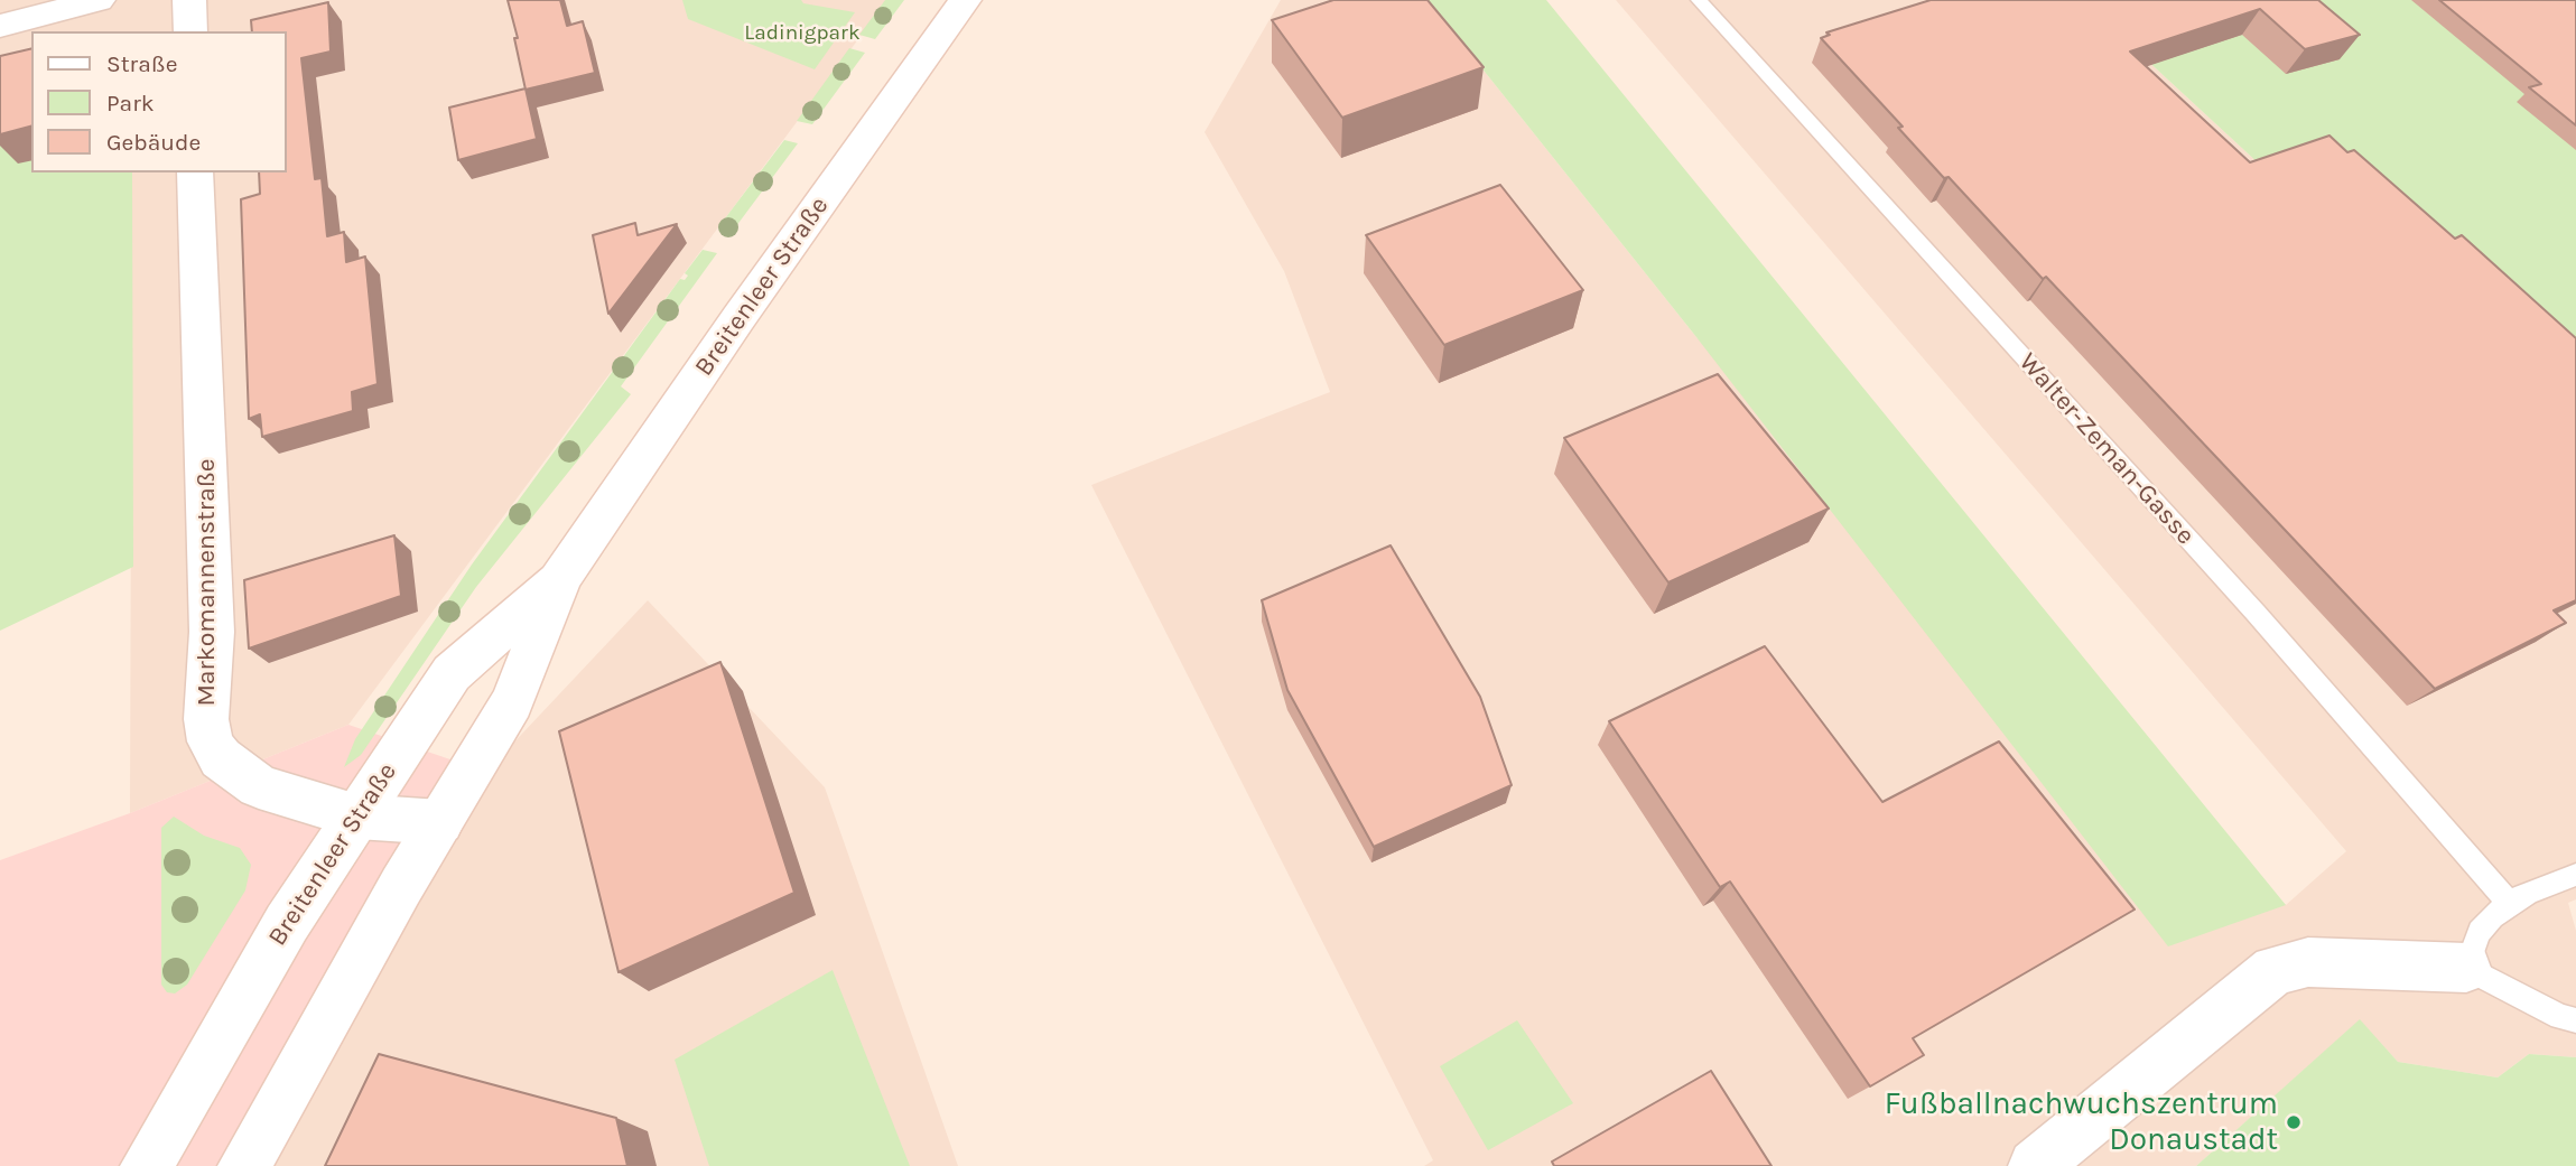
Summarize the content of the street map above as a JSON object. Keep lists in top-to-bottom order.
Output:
{
  "streets": {
    "main road": ["Breitenleer Straße", "Markomannenstraße"],
    "lane": ["Walter-Zeman-Gasse"]
  },
  "crossings": [
    ["Breitenleer Straße", "Markomannenstraße"]
  ],
  "parks": ["Ladinigpark"],
  "places": ["Fußballnachwuchszentrum Donaustadt"],
  "legend": ["Straße", "Park", "Gebäude"]
}
